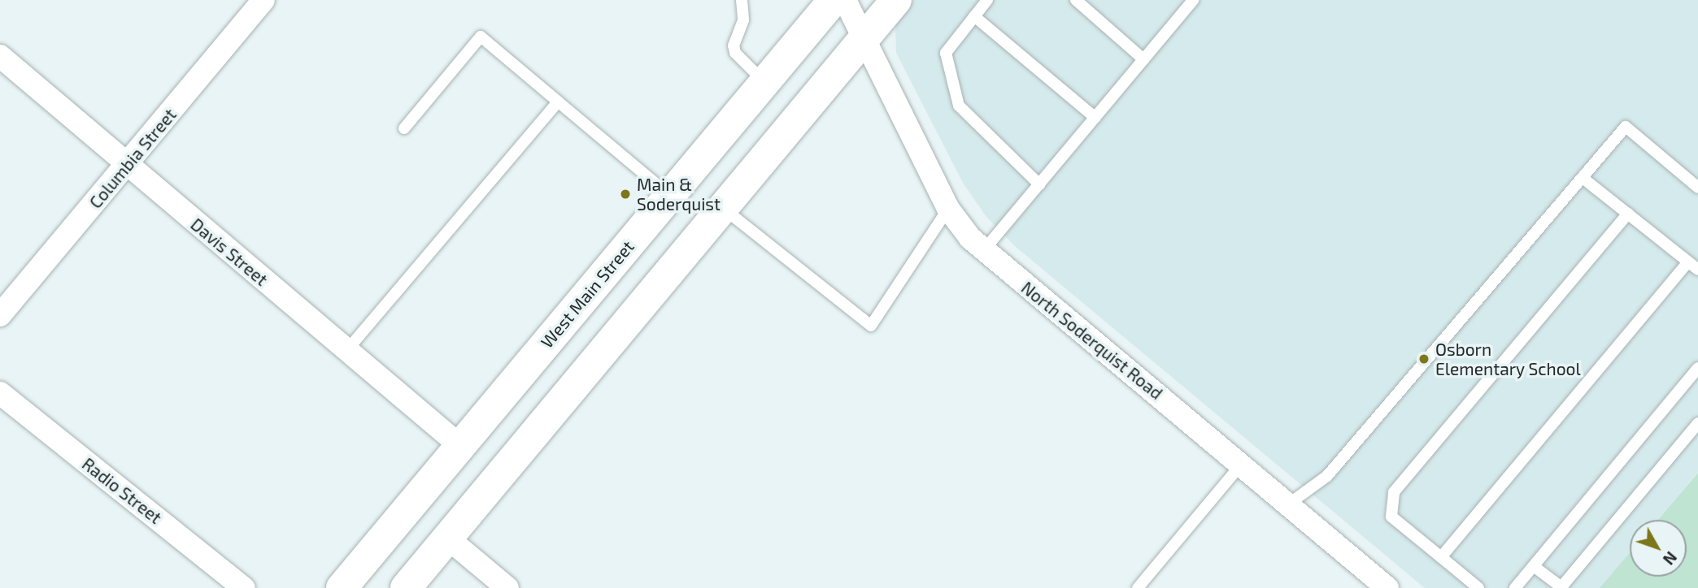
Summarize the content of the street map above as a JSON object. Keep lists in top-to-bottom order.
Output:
{
  "streets": {
    "main road": ["West Main Street"],
    "street": [
      "Columbia Street",
      "Davis Street",
      "North Soderquist Road",
      "Radio Street"
    ]
  },
  "crossings": [
    ["Columbia Street", "Davis Street"],
    ["Davis Street", "West Main Street"]
  ],
  "places": ["Main & Soderquist", "Osborn Elementary School"],
  "north": "bottom right"
}
